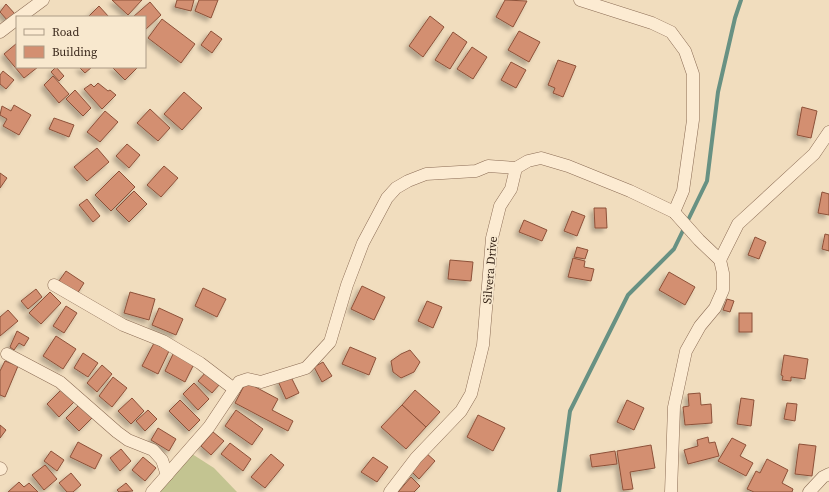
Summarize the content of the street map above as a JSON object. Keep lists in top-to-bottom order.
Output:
{
  "streets": {
    "street": ["Silvera Drive"]
  },
  "legend": ["Road", "Building"]
}
